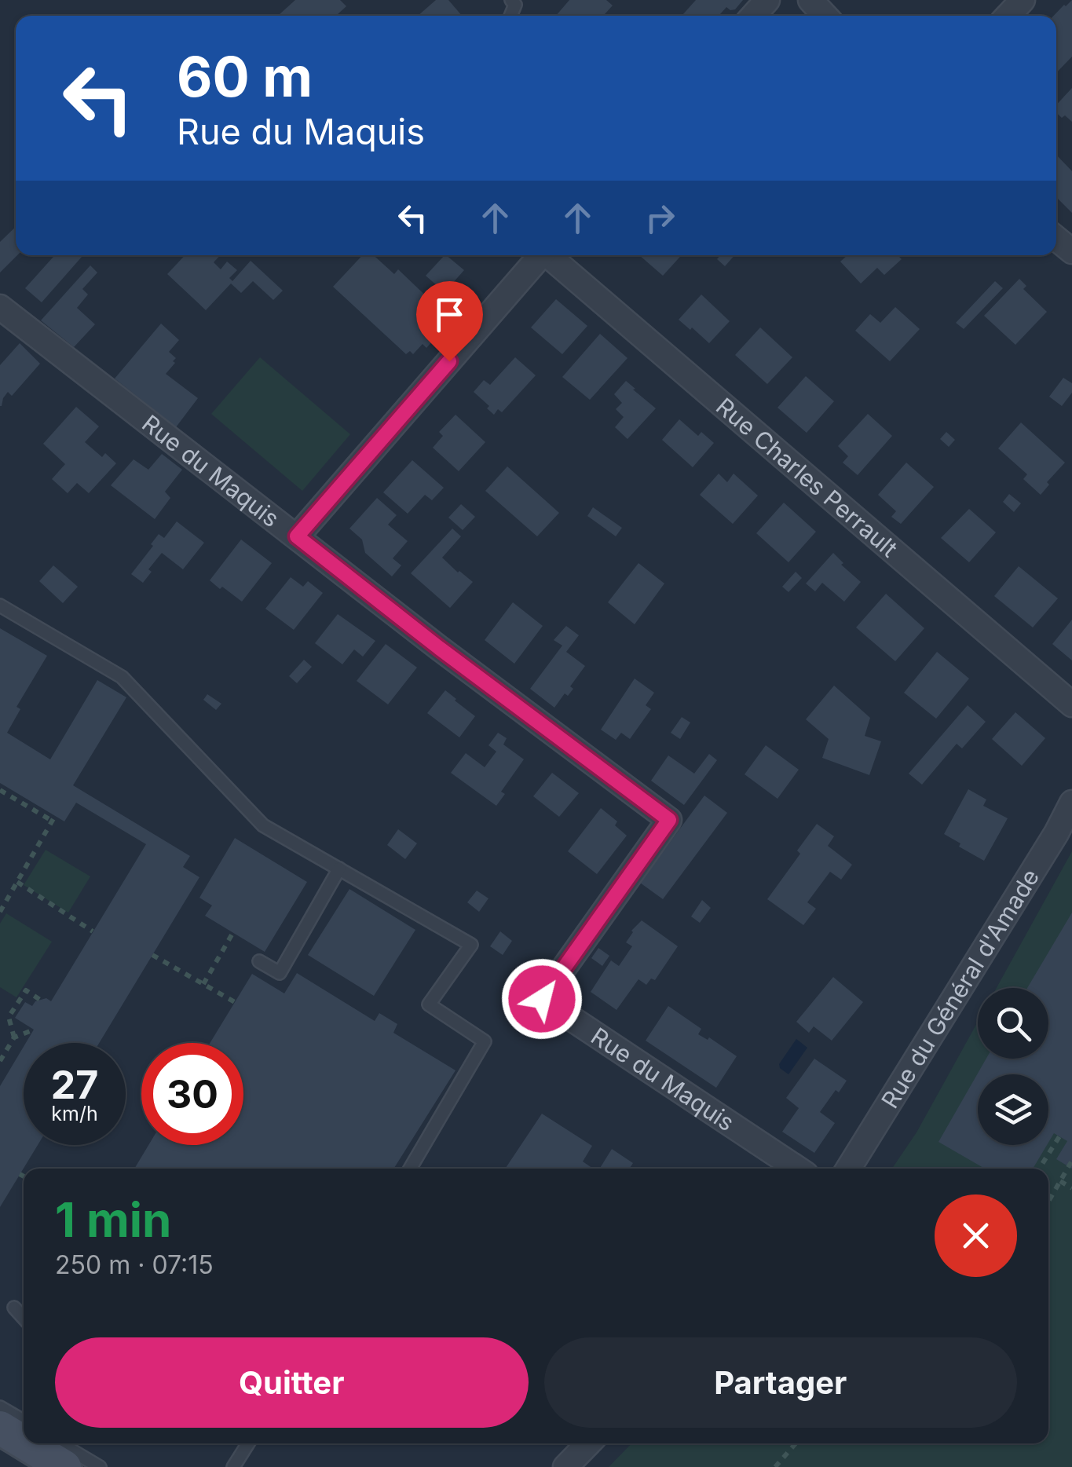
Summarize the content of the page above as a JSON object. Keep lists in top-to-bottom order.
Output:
{
  "streets": {
    "street": ["Rue du Maquis", "Rue Charles Perrault", "Rue du Général d'Amade"]
  },
  "page": {
    "turn": ["60 m", "Rue du Maquis"],
    "speed": "27 km/h",
    "limit": "30",
    "heading": ["1 min", "250 m · 07:15"],
    "buttons": ["Quitter", "Partager"]
  }
}
